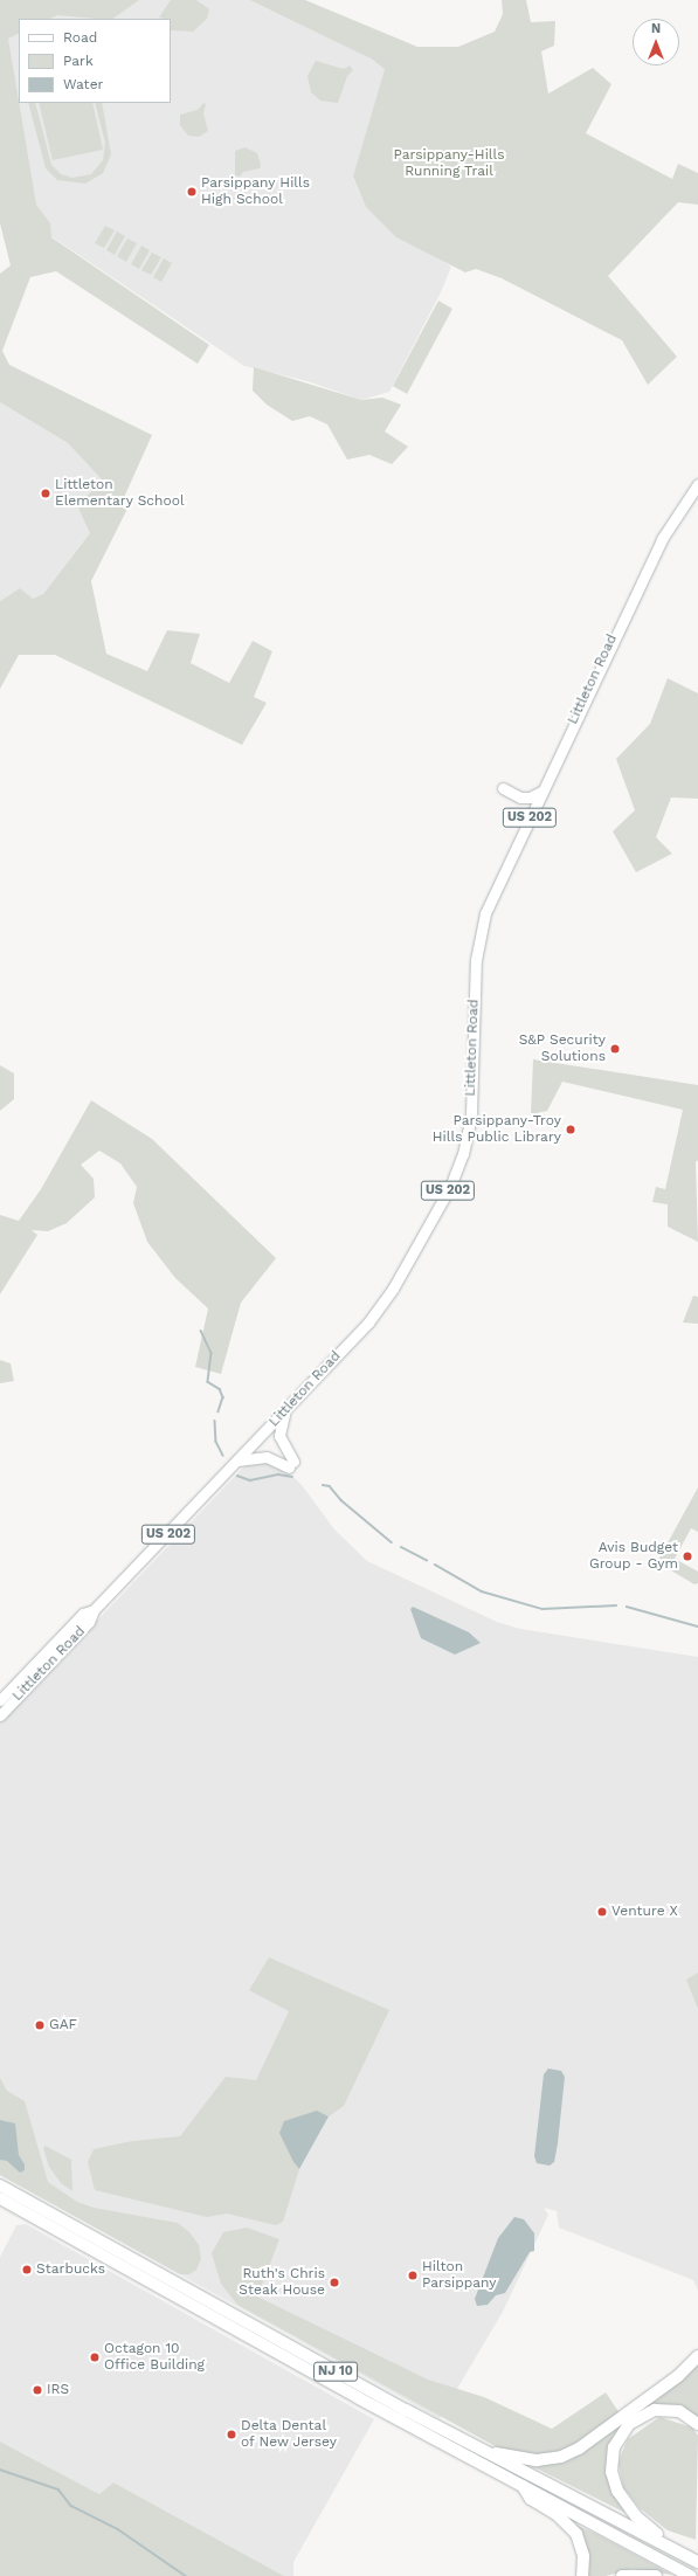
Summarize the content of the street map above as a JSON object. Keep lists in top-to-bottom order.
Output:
{
  "streets": {
    "highway": ["NJ 10"],
    "main road": ["Littleton Road", "US 202"]
  },
  "parks": ["Parsippany-Hills Running Trail"],
  "places": [
    "Parsippany Hills High School",
    "Littleton Elementary School",
    "S&P Security Solutions",
    "Parsippany-Troy Hills Public Library",
    "Avis Budget Group - Gym",
    "Venture X",
    "GAF",
    "Starbucks",
    "Hilton Parsippany",
    "Ruth's Chris Steak House",
    "Octagon 10 Office Building",
    "IRS",
    "Delta Dental of New Jersey"
  ],
  "legend": ["Road", "Park", "Water"],
  "north": "top"
}
